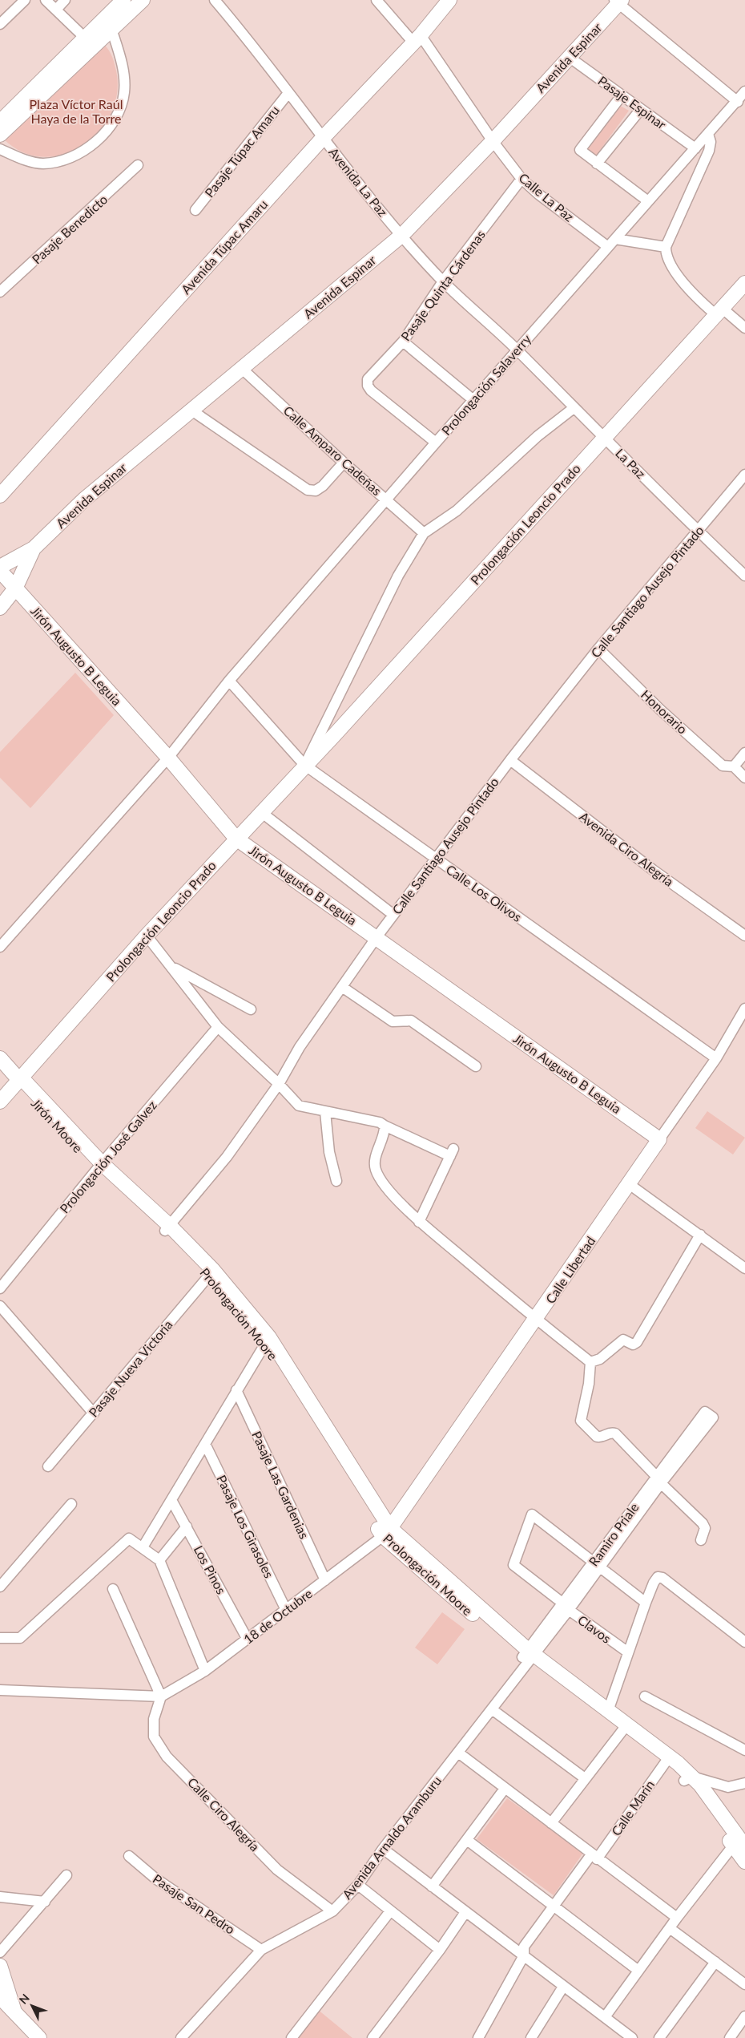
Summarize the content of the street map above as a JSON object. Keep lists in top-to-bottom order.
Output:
{
  "streets": {
    "street": [
      "Avenida Espinar",
      "Pasaje Espinar",
      "Pasaje Túpac Amaru",
      "Avenida La Paz",
      "Calle La Paz",
      "Pasaje Benedicto",
      "Avenida Túpac Amaru",
      "Pasaje Quinta Cárdenas",
      "Prolongación Salaverry",
      "Calle Amparo Cadeñas",
      "La Paz",
      "Prolongación Leoncio Prado",
      "Calle Santiago Ausejo Pintado",
      "Jirón Augusto B Leguia",
      "Honorario",
      "Avenida Ciro Alegría",
      "Calle Los Olivos",
      "Jirón Moore",
      "Prolongación José Galvez",
      "Calle Libertad",
      "Prolongación Moore",
      "Pasaje Nueva Victoria",
      "Pasaje Las Gardenias",
      "Pasaje Los Girasoles",
      "Ramiro Priale",
      "Los Pinos",
      "18 de Octubre",
      "Clavos",
      "Calle Marin",
      "Calle Ciro Alegría",
      "Avenida Arnaldo Aramburu",
      "Pasaje San Pedro"
    ]
  },
  "crossings": [
    ["Avenida Espinar", "Pasaje Espinar"],
    ["Avenida Espinar", "Avenida La Paz"],
    ["Avenida Espinar", "Calle La Paz"],
    ["Avenida Espinar", "Calle Amparo Cadeñas"],
    ["Avenida Espinar", "Jirón Augusto B Leguia"],
    ["Pasaje Espinar", "Prolongación Salaverry"],
    ["Pasaje Túpac Amaru", "Avenida La Paz"],
    ["Avenida La Paz", "Avenida Túpac Amaru"],
    ["Avenida La Paz", "Pasaje Quinta Cárdenas"],
    ["Avenida La Paz", "Prolongación Salaverry"],
    ["Avenida La Paz", "La Paz"],
    ["Calle La Paz", "Avenida Túpac Amaru"],
    ["Calle La Paz", "Pasaje Quinta Cárdenas"],
    ["Calle La Paz", "Prolongación Salaverry"],
    ["Pasaje Quinta Cárdenas", "Prolongación Salaverry"],
    ["Prolongación Salaverry", "Calle Amparo Cadeñas"],
    ["Prolongación Salaverry", "La Paz"],
    ["Prolongación Salaverry", "Jirón Augusto B Leguia"],
    ["Prolongación Salaverry", "Calle Los Olivos"],
    ["Calle Amparo Cadeñas", "Prolongación Leoncio Prado"],
    ["La Paz", "Prolongación Leoncio Prado"],
    ["La Paz", "Calle Santiago Ausejo Pintado"],
    ["Prolongación Leoncio Prado", "Jirón Augusto B Leguia"],
    ["Prolongación Leoncio Prado", "Calle Los Olivos"],
    ["Prolongación Leoncio Prado", "Jirón Moore"],
    ["Calle Santiago Ausejo Pintado", "Jirón Augusto B Leguia"],
    ["Calle Santiago Ausejo Pintado", "Honorario"],
    ["Calle Santiago Ausejo Pintado", "Avenida Ciro Alegría"],
    ["Calle Santiago Ausejo Pintado", "Calle Los Olivos"],
    ["Calle Santiago Ausejo Pintado", "Prolongación Moore"],
    ["Jirón Augusto B Leguia", "Calle Libertad"],
    ["Calle Los Olivos", "Calle Libertad"],
    ["Jirón Moore", "Prolongación José Galvez"],
    ["Jirón Moore", "Prolongación Moore"],
    ["Prolongación José Galvez", "Prolongación Moore"],
    ["Calle Libertad", "Prolongación Moore"],
    ["Calle Libertad", "18 de Octubre"],
    ["Prolongación Moore", "Pasaje Nueva Victoria"],
    ["Prolongación Moore", "Ramiro Priale"],
    ["Prolongación Moore", "18 de Octubre"],
    ["Prolongación Moore", "Calle Marin"],
    ["Prolongación Moore", "Avenida Arnaldo Aramburu"],
    ["Pasaje Las Gardenias", "18 de Octubre"],
    ["Pasaje Los Girasoles", "18 de Octubre"],
    ["Ramiro Priale", "Clavos"],
    ["Ramiro Priale", "Avenida Arnaldo Aramburu"],
    ["Los Pinos", "18 de Octubre"],
    ["18 de Octubre", "Calle Ciro Alegría"],
    ["Calle Ciro Alegría", "Avenida Arnaldo Aramburu"],
    ["Avenida Arnaldo Aramburu", "Pasaje San Pedro"]
  ],
  "parks": ["Plaza Víctor Raúl Haya de la Torre"],
  "north": "top left"
}
